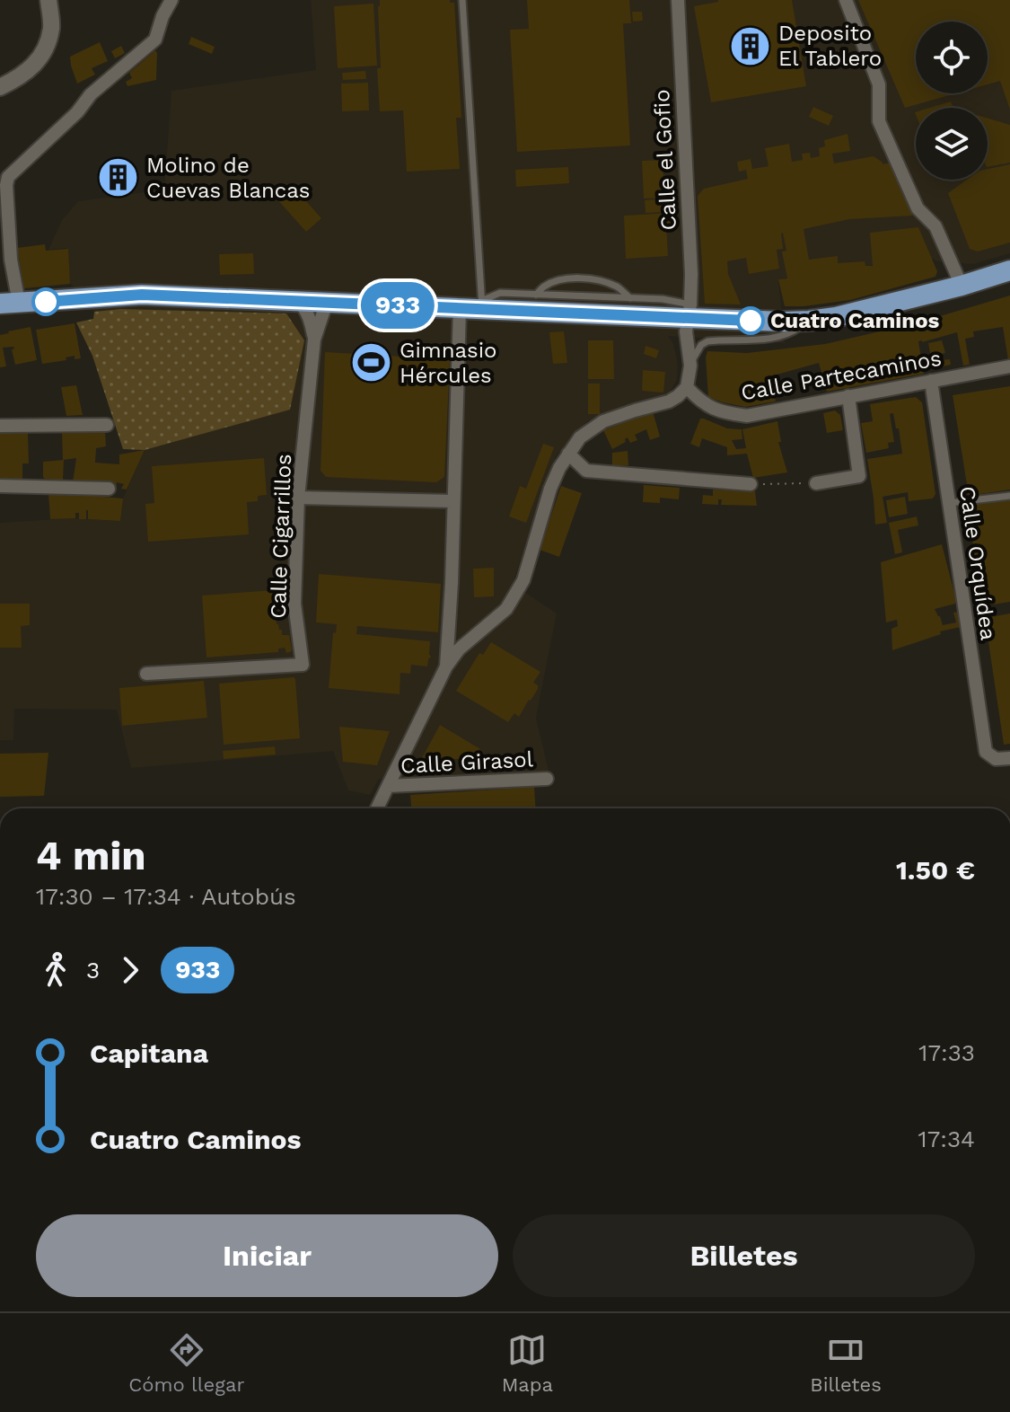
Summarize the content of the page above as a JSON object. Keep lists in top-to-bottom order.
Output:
{
  "streets": {
    "street": [
      "Calle el Gofio",
      "Calle Partecaminos",
      "Calle Cigarrillos",
      "Calle Orquídea",
      "Calle Girasol"
    ]
  },
  "crossings": [
    ["Calle el Gofio", "Calle Partecaminos"],
    ["Calle Partecaminos", "Calle Orquídea"]
  ],
  "places": {
    "building": ["Deposito El Tablero", "Molino de Cuevas Blancas"],
    "other": ["Cuatro Caminos"],
    "sports": ["Gimnasio Hércules"]
  },
  "lines": ["bus line 933"],
  "page": {
    "on_map": "933",
    "heading": ["4 min", "17:30 – 17:34 · Autobús", "1.50 €"],
    "legs": ["3", "933"],
    "list": [
      {
        "name": "Capitana",
        "value": "17:33"
      },
      {
        "name": "Cuatro Caminos",
        "value": "17:34"
      }
    ],
    "buttons": ["Iniciar", "Billetes"],
    "tabs": ["Cómo llegar", "Mapa", "Billetes"]
  }
}
